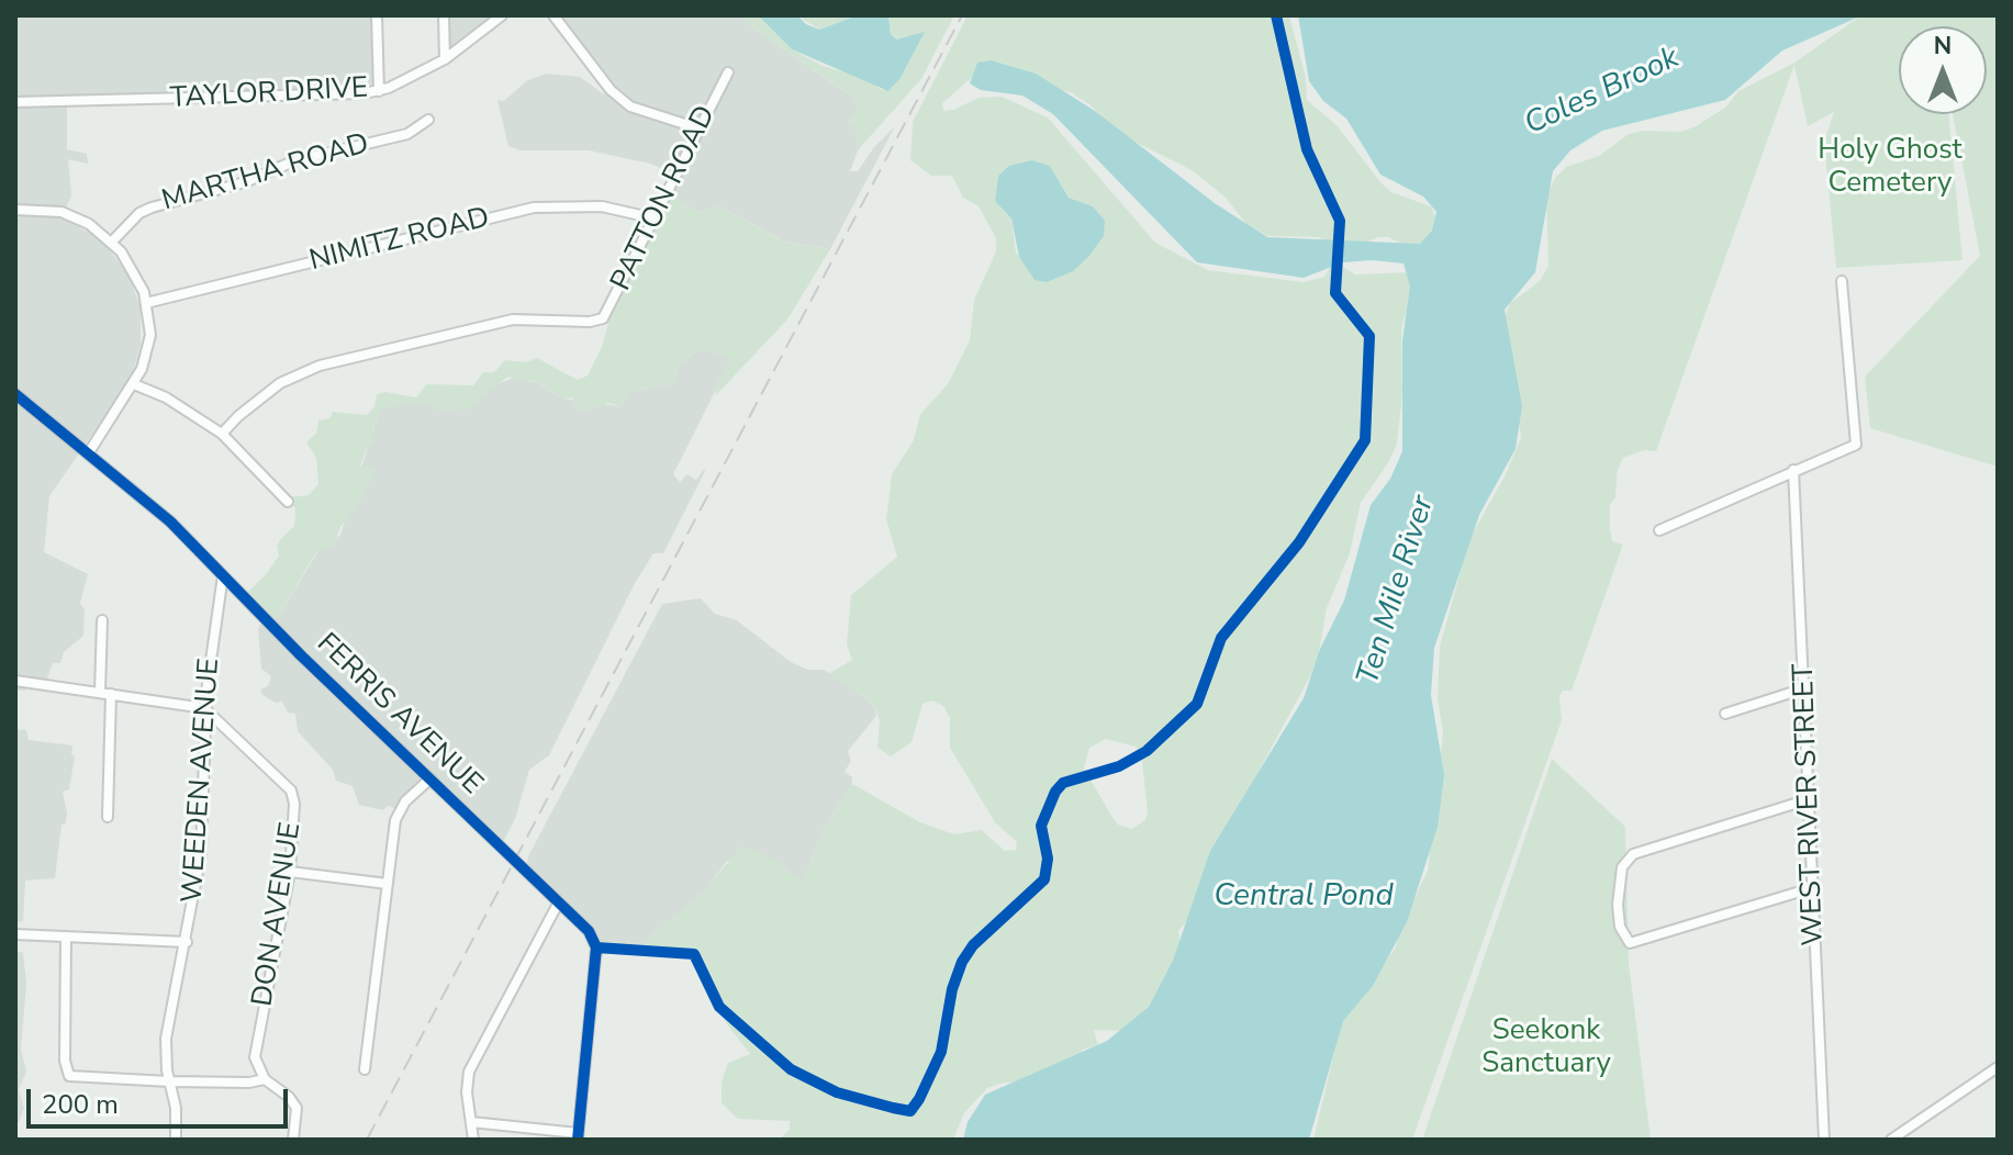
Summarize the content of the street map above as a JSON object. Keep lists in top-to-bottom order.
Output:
{
  "streets": {
    "street": [
      "TAYLOR DRIVE",
      "MARTHA ROAD",
      "PATTON ROAD",
      "NIMITZ ROAD",
      "FERRIS AVENUE",
      "WEEDEN AVENUE",
      "WEST RIVER STREET",
      "DON AVENUE"
    ]
  },
  "crossings": [
    ["PATTON ROAD", "NIMITZ ROAD"],
    ["FERRIS AVENUE", "WEEDEN AVENUE"],
    ["WEEDEN AVENUE", "DON AVENUE"]
  ],
  "water": ["Coles Brook", "Ten Mile River", "Central Pond"],
  "parks": ["Holy Ghost Cemetery", "Seekonk Sanctuary"],
  "scale_bar": "200 m",
  "north": "top"
}
